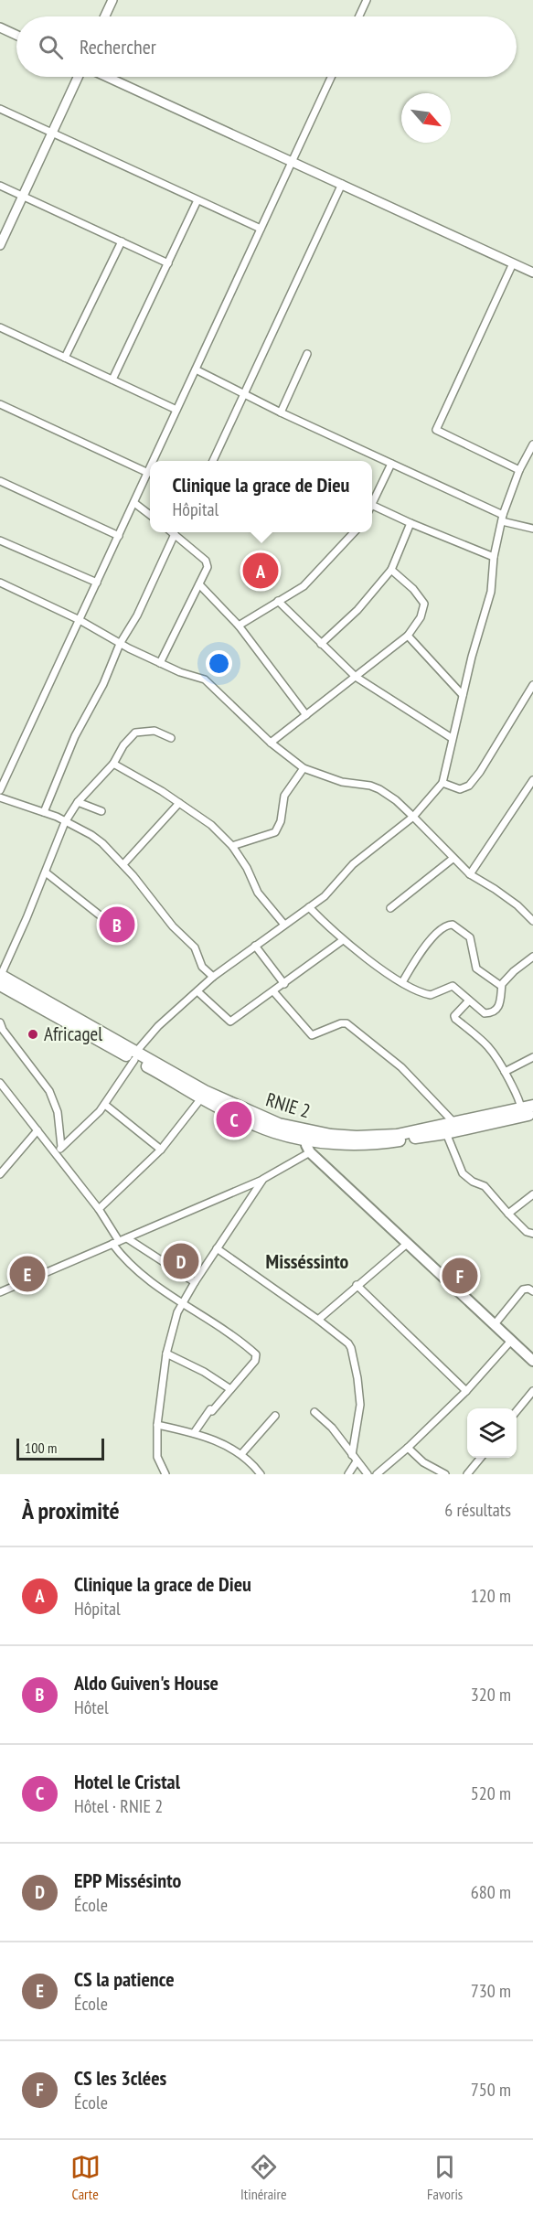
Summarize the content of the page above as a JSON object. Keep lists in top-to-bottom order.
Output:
{
  "streets": {
    "highway": ["RNIE 2"]
  },
  "districts": ["Misséssinto"],
  "places": ["Africagel"],
  "scale_bar": "100 m",
  "north": "bottom right",
  "page": {
    "search": "Rechercher",
    "popup": ["Clinique la grace de Dieu", "Hôpital"],
    "pins": [
      "A",
      "B",
      "C",
      "D",
      "E",
      "F"
    ],
    "scale": "100 m",
    "heading": ["À proximité", "6 résultats"],
    "list": [
      {
        "mark": "A",
        "name": "Clinique la grace de Dieu",
        "note": "Hôpital",
        "value": "120 m"
      },
      {
        "mark": "B",
        "name": "Aldo Guiven's House",
        "note": "Hôtel",
        "value": "320 m"
      },
      {
        "mark": "C",
        "name": "Hotel le Cristal",
        "note": "Hôtel · RNIE 2",
        "value": "520 m"
      },
      {
        "mark": "D",
        "name": "EPP Missésinto",
        "note": "École",
        "value": "680 m"
      },
      {
        "mark": "E",
        "name": "CS la patience",
        "note": "École",
        "value": "730 m"
      },
      {
        "mark": "F",
        "name": "CS les 3clées",
        "note": "École",
        "value": "750 m"
      }
    ],
    "nav": ["Carte", "Itinéraire", "Favoris"]
  }
}
